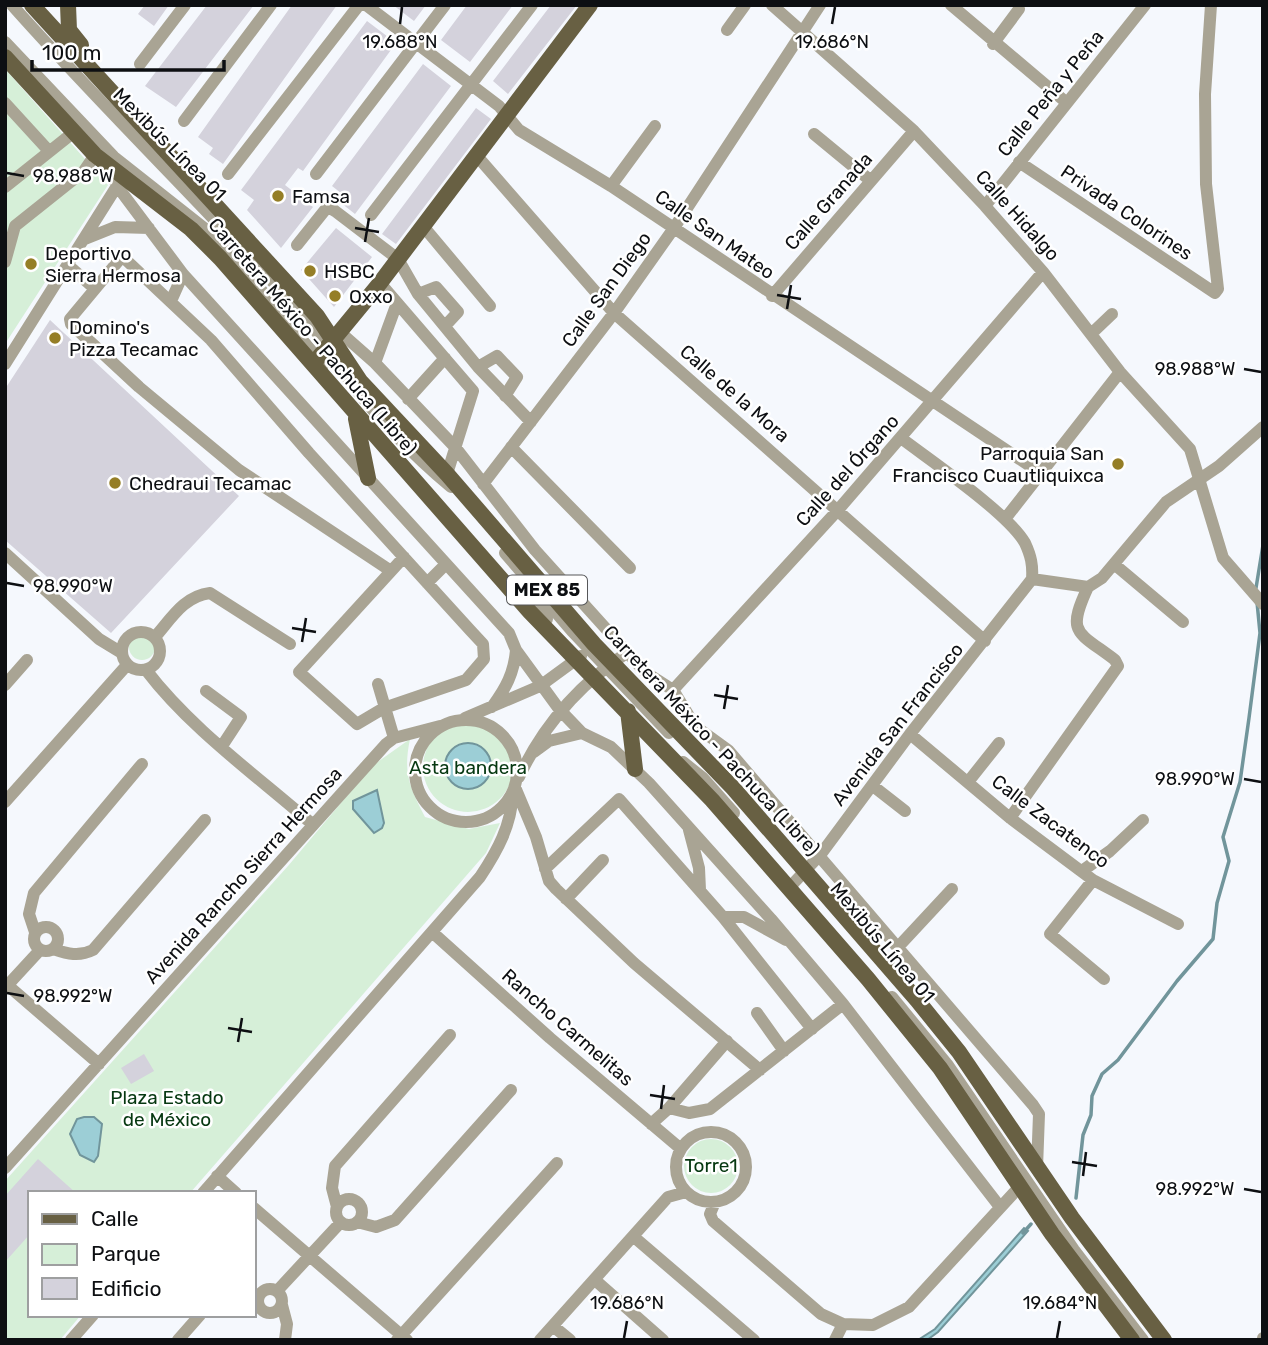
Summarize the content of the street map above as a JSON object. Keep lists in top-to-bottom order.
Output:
{
  "streets": {
    "main road": ["Carretera México - Pachuca (Libre)", "MEX 85"],
    "street": [
      "Calle Peña y Peña",
      "Mexibús Línea 01",
      "Calle Granada",
      "Privada Colorines",
      "Calle Hidalgo",
      "Calle San Mateo",
      "Calle San Diego",
      "Calle de la Mora",
      "Calle del Órgano",
      "Avenida San Francisco",
      "Calle Zacatenco",
      "Avenida Rancho Sierra Hermosa",
      "Rancho Carmelitas"
    ]
  },
  "crossings": [
    ["Calle Peña y Peña", "Privada Colorines"],
    ["Calle Peña y Peña", "Calle Hidalgo"],
    ["Mexibús Línea 01", "Carretera México - Pachuca (Libre)"],
    ["Mexibús Línea 01", "Avenida San Francisco"],
    ["Calle Granada", "Calle Hidalgo"],
    ["Calle Granada", "Calle San Mateo"],
    ["Calle Hidalgo", "Calle San Diego"],
    ["Calle Hidalgo", "Calle del Órgano"],
    ["Calle San Mateo", "Calle San Diego"],
    ["Calle San Mateo", "Calle del Órgano"],
    ["Calle San Diego", "Calle de la Mora"],
    ["Carretera México - Pachuca (Libre)", "Avenida San Francisco"],
    ["Calle de la Mora", "Calle del Órgano"],
    ["Calle de la Mora", "Avenida San Francisco"],
    ["Avenida San Francisco", "Calle Zacatenco"]
  ],
  "parks": ["Asta bandera", "Plaza Estado de México", "Torre1"],
  "places": [
    "Famsa",
    "Deportivo Sierra Hermosa",
    "HSBC",
    "Oxxo",
    "Domino's Pizza Tecamac",
    "Parroquia San Francisco Cuautliquixca",
    "Chedraui Tecamac"
  ],
  "legend": ["Calle", "Parque", "Edificio"],
  "scale_bar": "100 m",
  "coordinates": [
    "19.688°N",
    "19.686°N",
    "98.988°W",
    "98.990°W",
    "98.992°W",
    "19.684°N"
  ]
}
